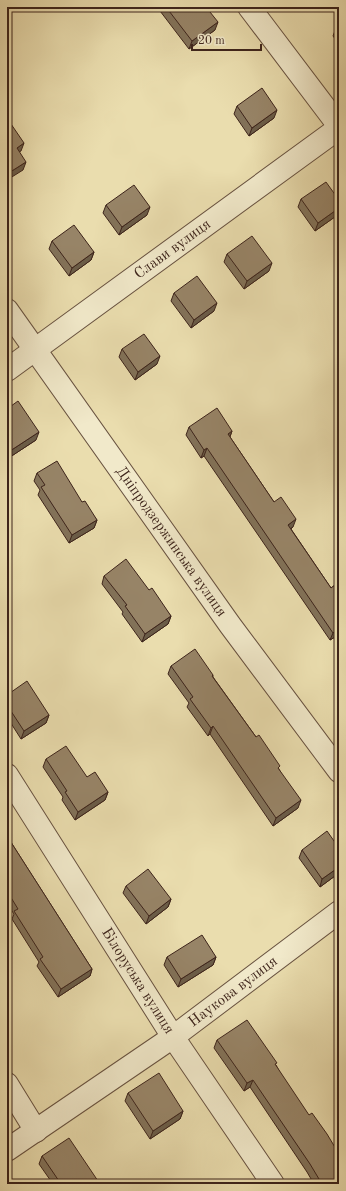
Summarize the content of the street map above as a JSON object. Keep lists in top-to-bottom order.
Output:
{
  "streets": {
    "street": [
      "Слави вулиця",
      "Дніпродзержинська вулиця",
      "Білоруська вулиця",
      "Наукова вулиця"
    ]
  },
  "crossings": [
    ["Слави вулиця", "Дніпродзержинська вулиця"],
    ["Білоруська вулиця", "Наукова вулиця"]
  ],
  "scale_bar": "20 m"
}
